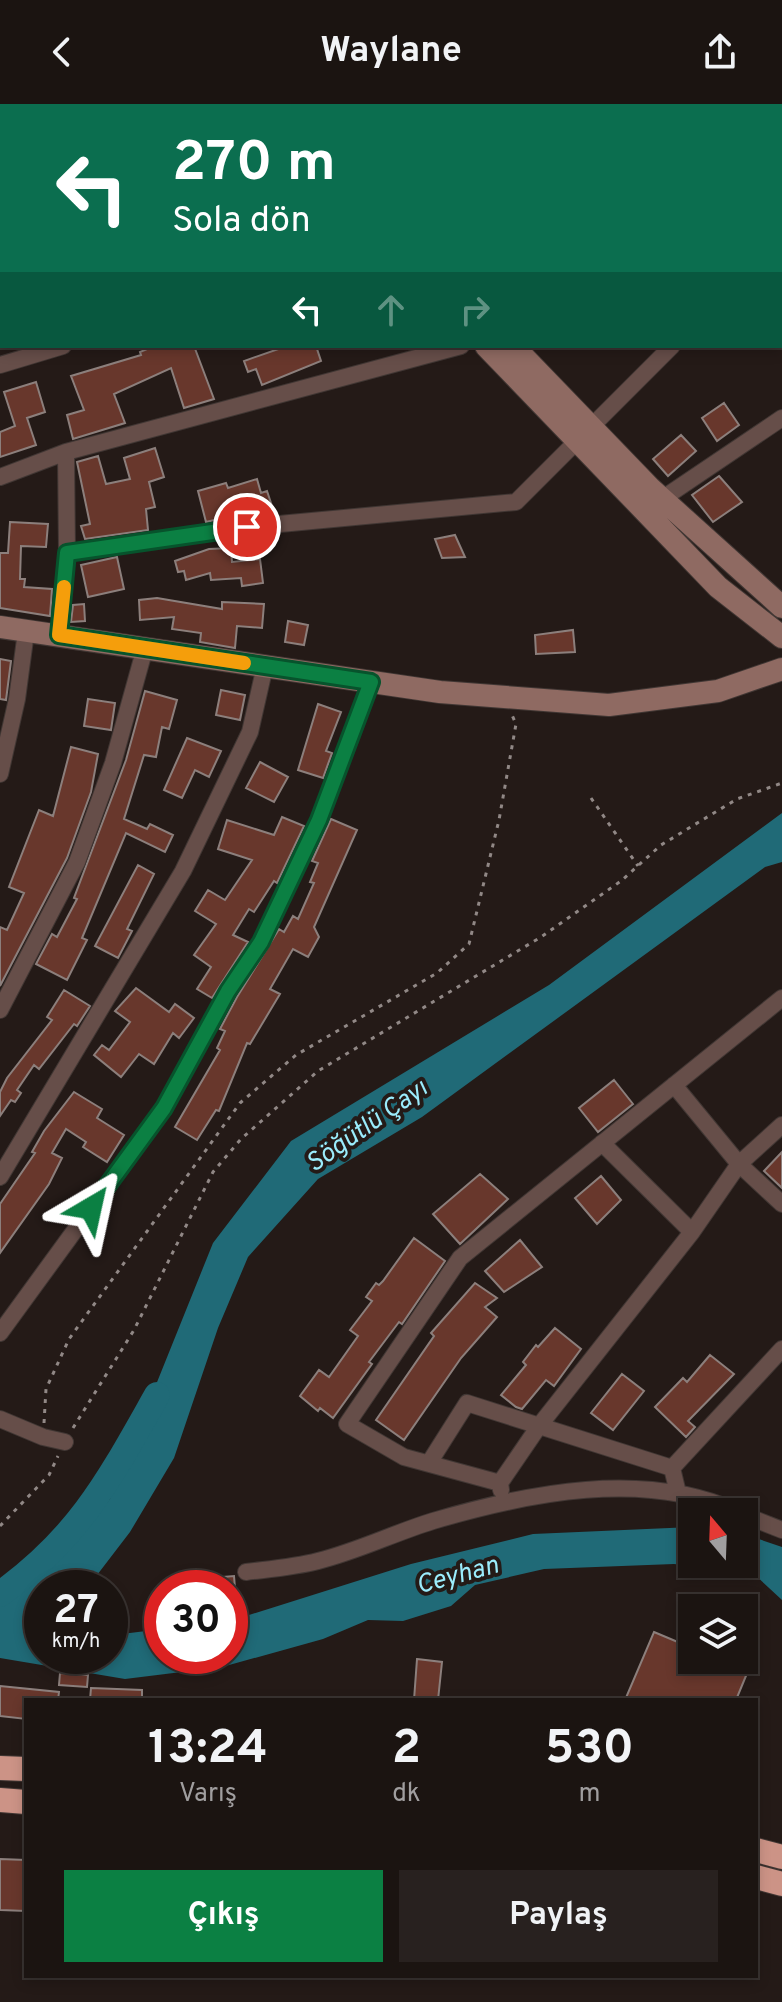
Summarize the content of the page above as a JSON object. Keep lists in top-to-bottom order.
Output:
{
  "water": ["Söğütlü Çayı", "Ceyhan"],
  "north": "top",
  "page": {
    "header": "Waylane",
    "turn": ["270 m", "Sola dön"],
    "speed": "27 km/h",
    "limit": "30",
    "eta": [
      "13:24",
      "Varış",
      "2",
      "dk",
      "530",
      "m"
    ],
    "buttons": ["Çıkış", "Paylaş"]
  }
}
